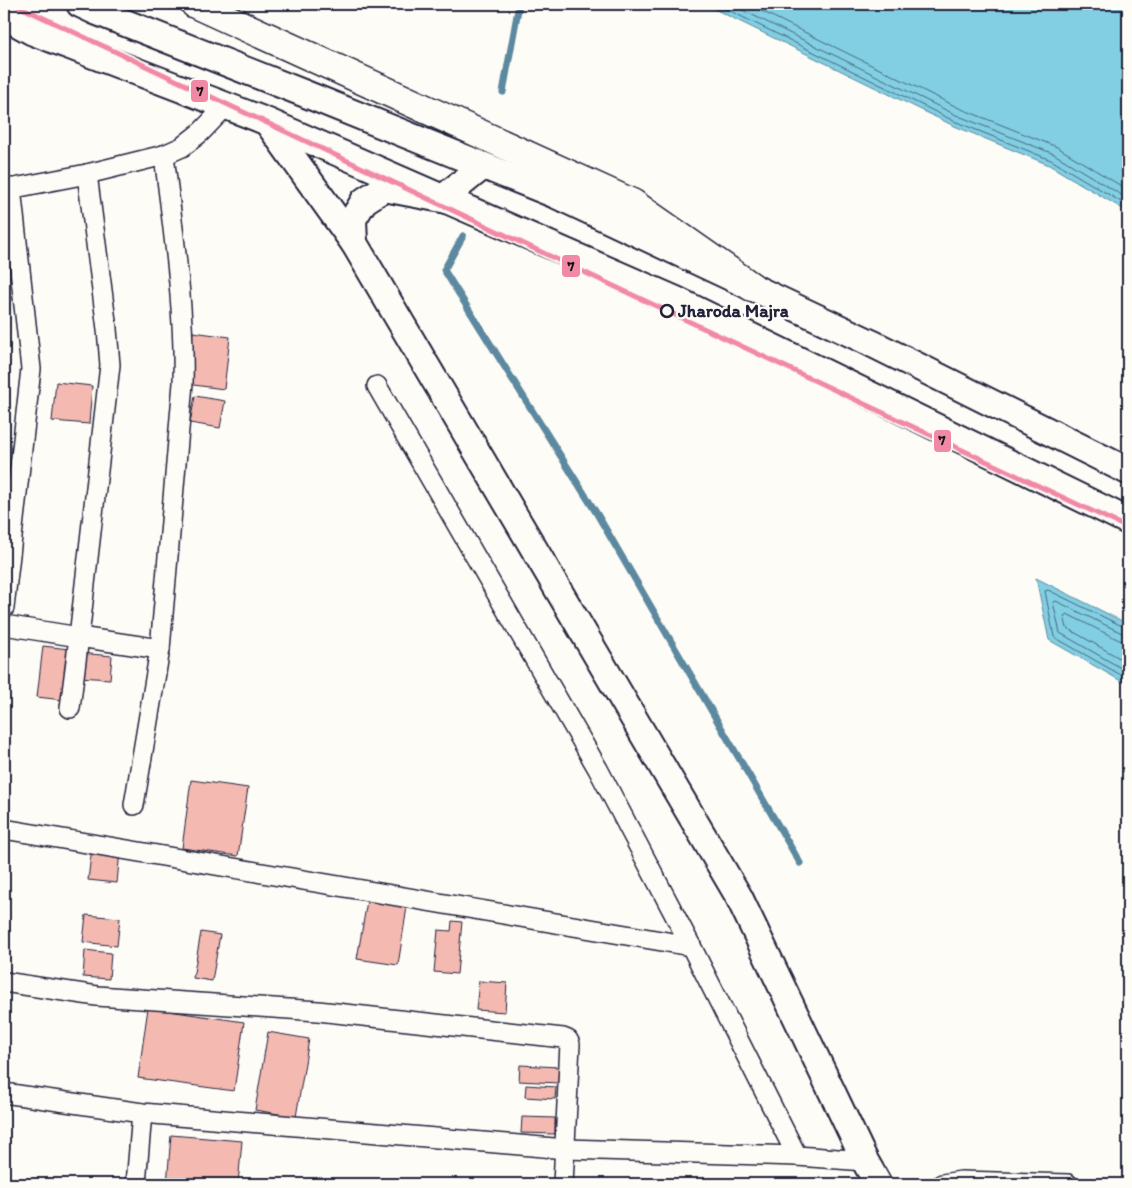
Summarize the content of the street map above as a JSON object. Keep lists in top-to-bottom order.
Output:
{
  "places": ["Jharoda Majra"],
  "lines": ["transit line 7"]
}
